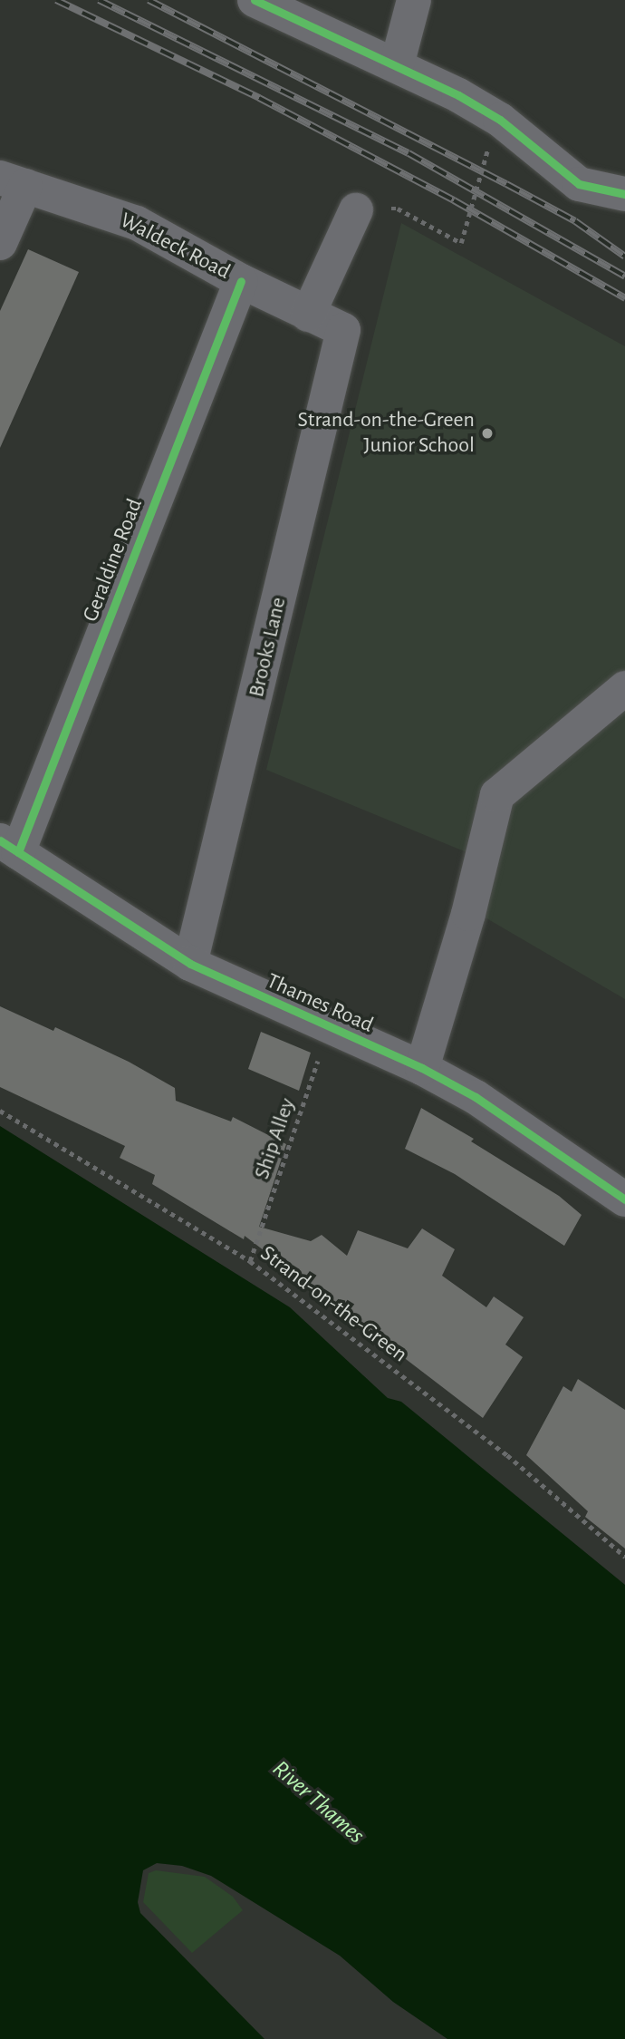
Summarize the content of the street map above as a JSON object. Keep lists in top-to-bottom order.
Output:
{
  "streets": {
    "street": [
      "Waldeck Road",
      "Geraldine Road",
      "Brooks Lane",
      "Thames Road"
    ],
    "path": ["Ship Alley", "Strand-on-the-Green"]
  },
  "crossings": [
    ["Waldeck Road", "Geraldine Road"],
    ["Waldeck Road", "Brooks Lane"],
    ["Geraldine Road", "Thames Road"],
    ["Brooks Lane", "Thames Road"],
    ["Thames Road", "Ship Alley"],
    ["Ship Alley", "Strand-on-the-Green"]
  ],
  "water": ["River Thames"],
  "places": ["Strand-on-the-Green Junior School"]
}
